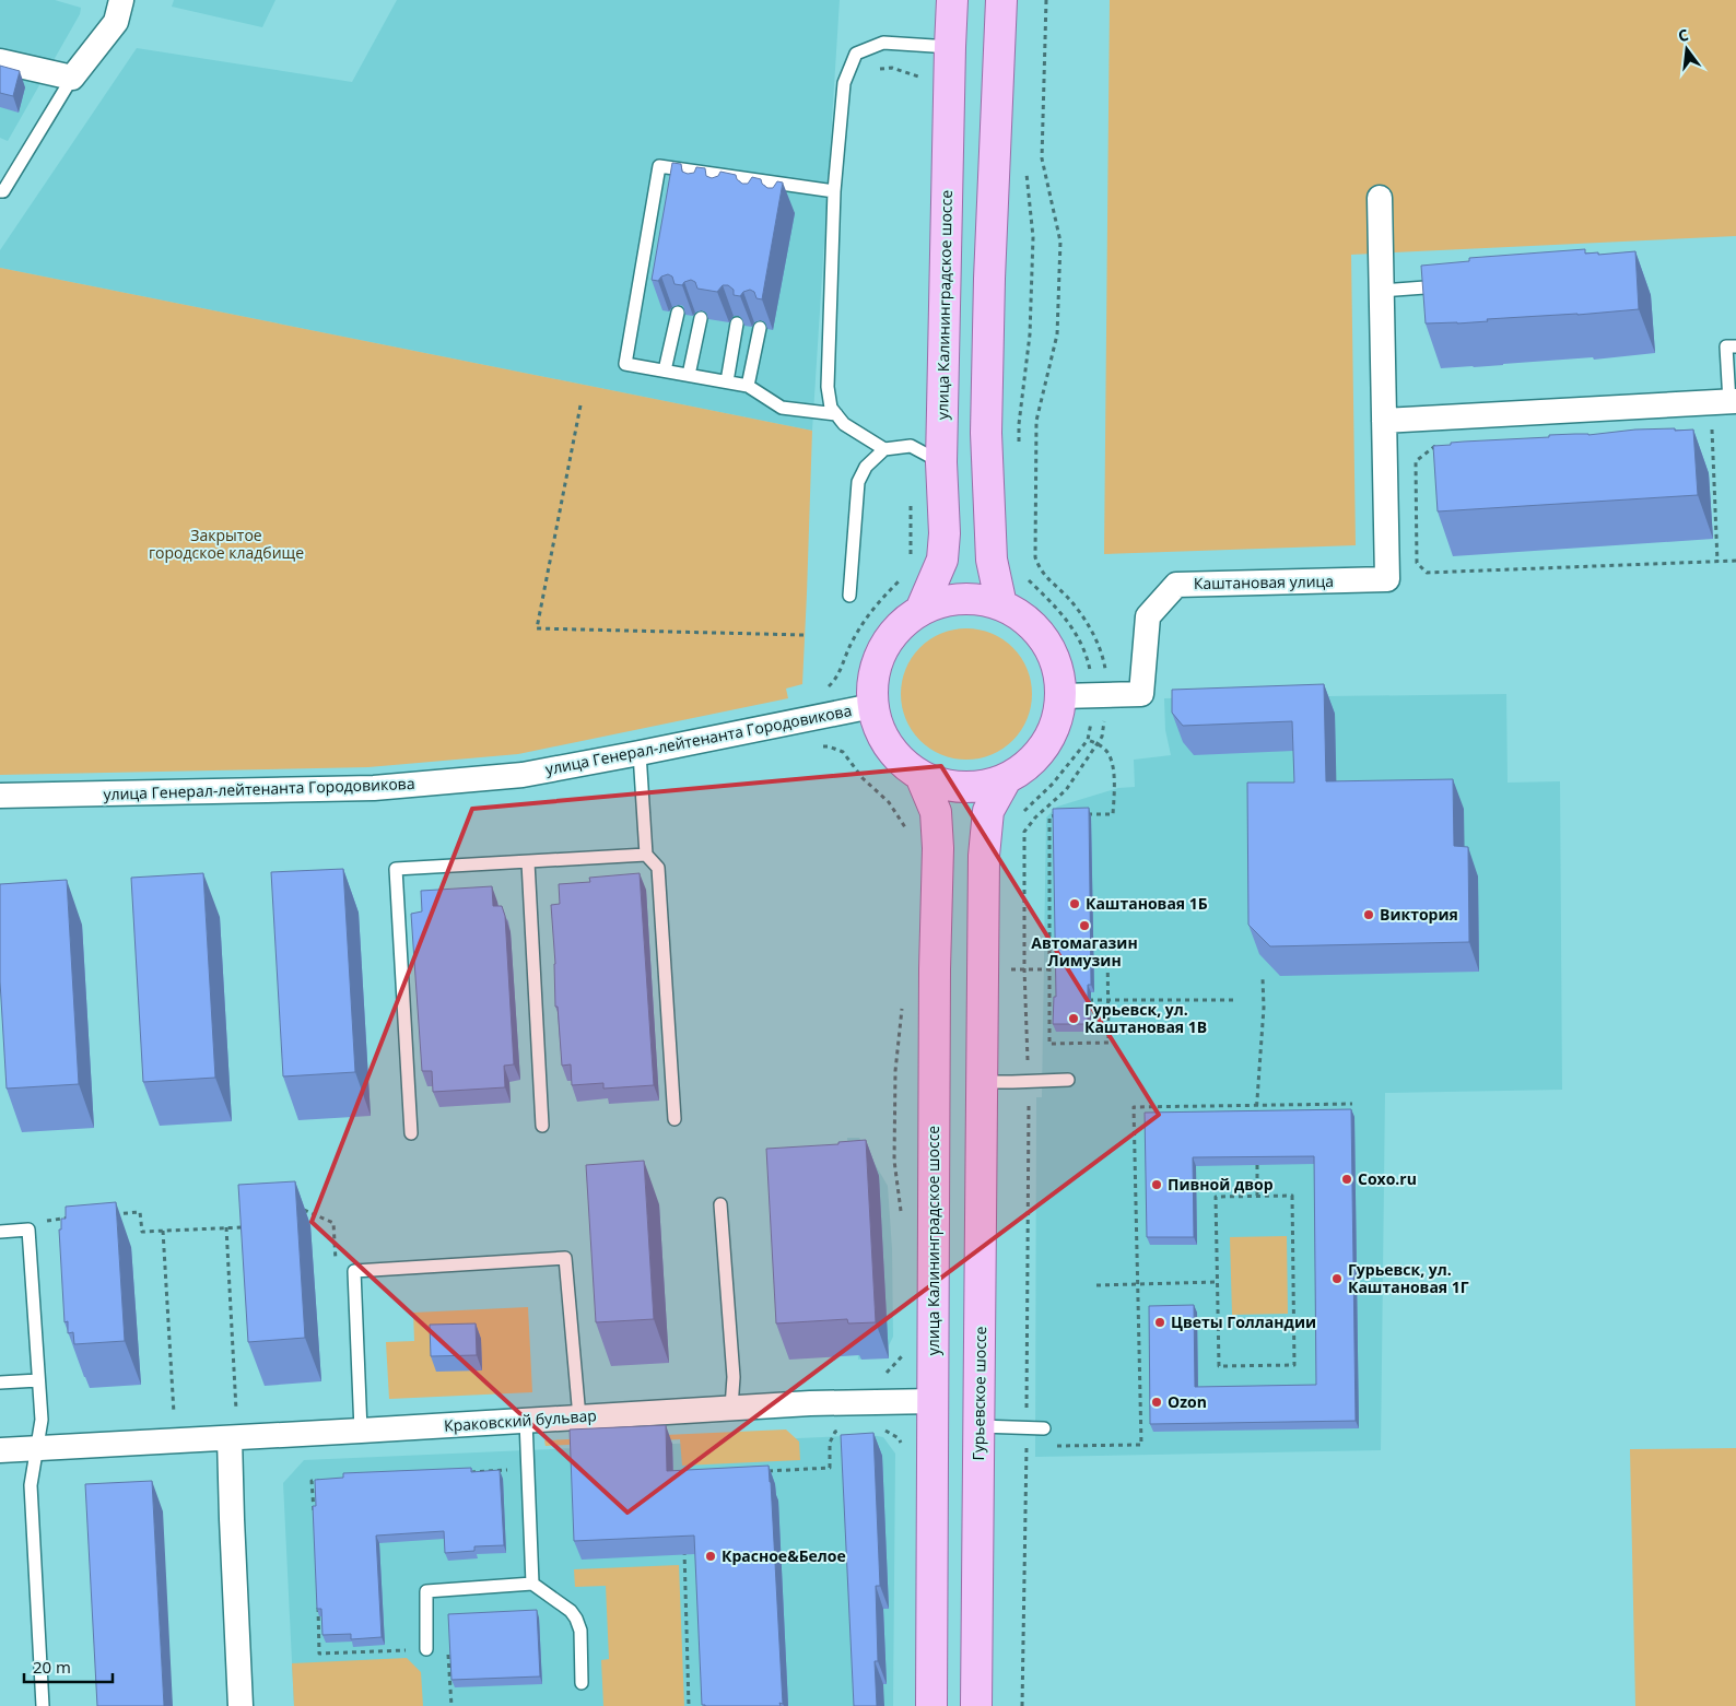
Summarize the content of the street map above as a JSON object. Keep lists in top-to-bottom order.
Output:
{
  "streets": {
    "main road": ["улица Калининградское шоссе", "Гурьевское шоссе"],
    "street": ["Каштановая улица", "улица Генерал-лейтенанта Городовикова", "Краковский бульвар"]
  },
  "crossings": [
    ["улица Калининградское шоссе", "Каштановая улица"],
    ["улица Калининградское шоссе", "улица Генерал-лейтенанта Городовикова"],
    ["улица Калининградское шоссе", "Краковский бульвар"],
    ["Каштановая улица", "улица Генерал-лейтенанта Городовикова"]
  ],
  "parks": ["Закрытое городское кладбище"],
  "places": [
    "Каштановая 1Б",
    "Виктория",
    "Автомагазин Лимузин",
    "Гурьевск, ул. Каштановая 1В",
    "Coxo.ru",
    "Пивной двор",
    "Гурьевск, ул. Каштановая 1Г",
    "Цветы Голландии",
    "Ozon",
    "Красное&Белое"
  ],
  "scale_bar": "20 m",
  "north": "top"
}
